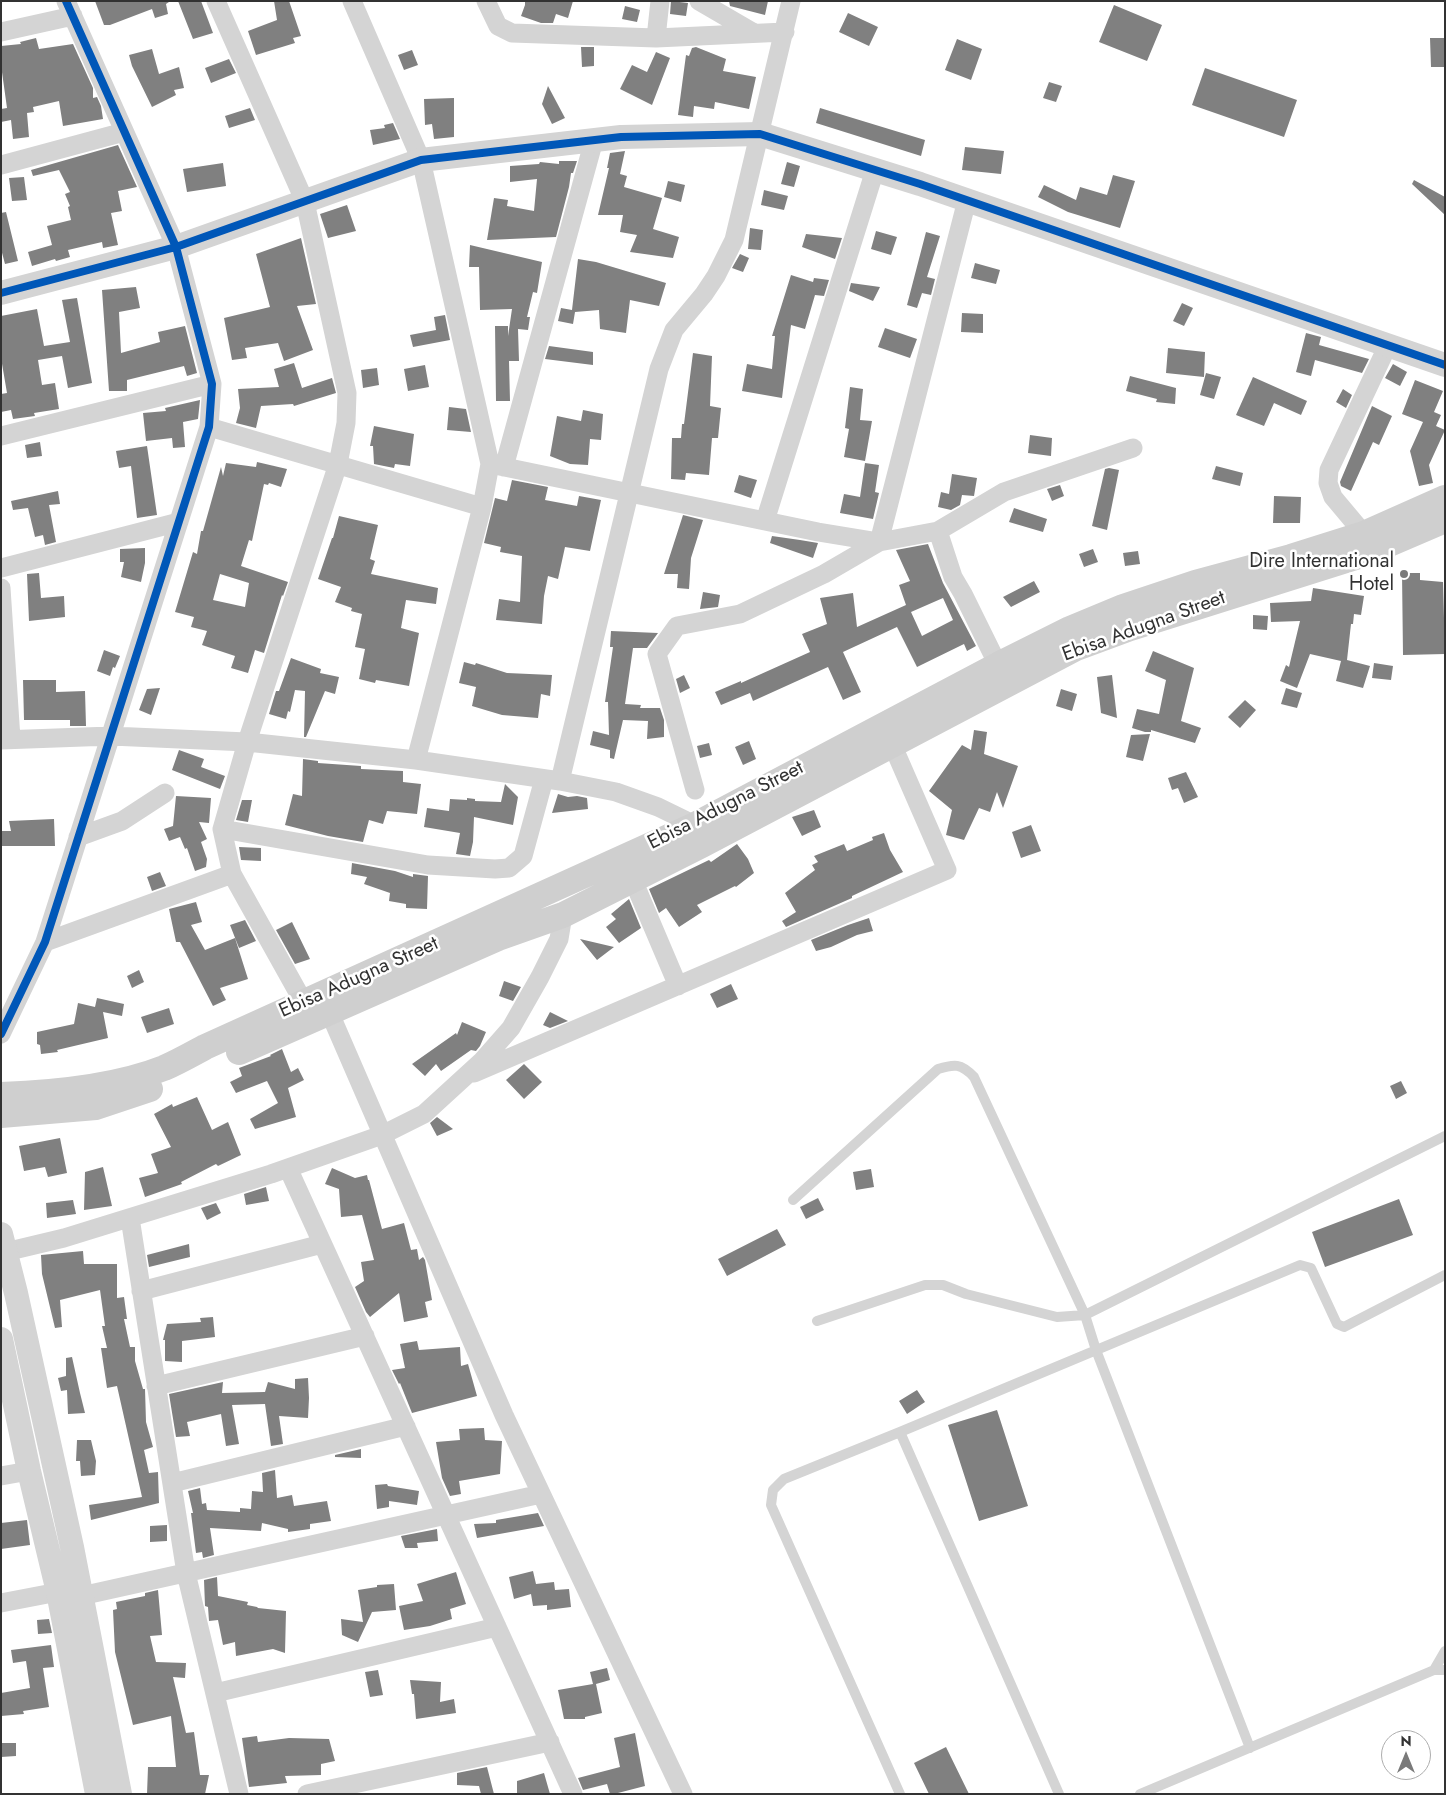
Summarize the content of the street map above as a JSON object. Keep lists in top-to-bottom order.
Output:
{
  "streets": {
    "main road": ["Ebisa Adugna Street"]
  },
  "places": ["Dire International Hotel"],
  "north": "top"
}
